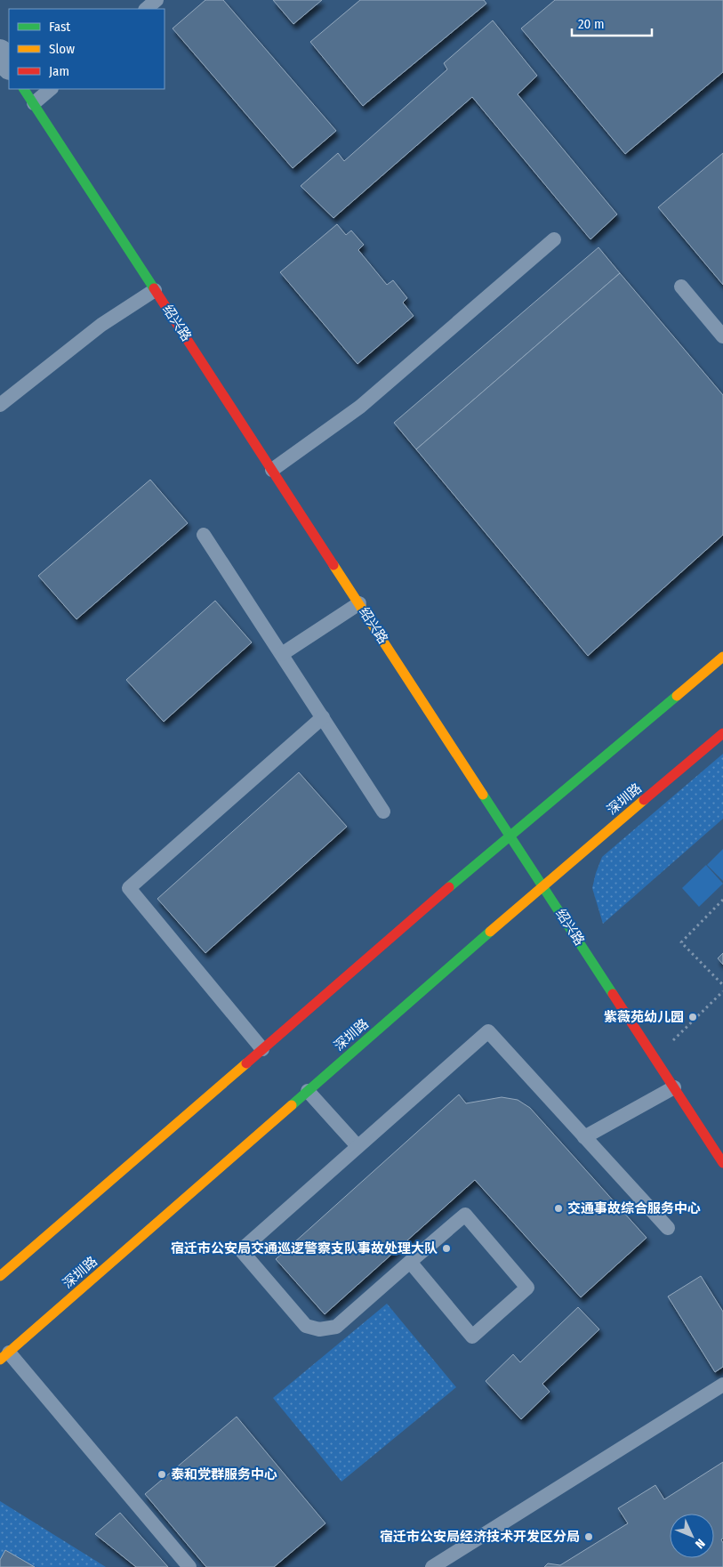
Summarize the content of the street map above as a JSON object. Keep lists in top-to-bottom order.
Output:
{
  "streets": {
    "street": ["绍兴路", "深圳路"]
  },
  "crossings": [
    ["绍兴路", "深圳路"]
  ],
  "places": [
    "紫薇苑幼儿园",
    "交通事故综合服务中心",
    "宿迁市公安局交通巡逻警察支队事故处理大队",
    "泰和党群服务中心",
    "宿迁市公安局经济技术开发区分局"
  ],
  "legend": ["Fast", "Slow", "Jam"],
  "scale_bar": "20 m",
  "north": "bottom right"
}
